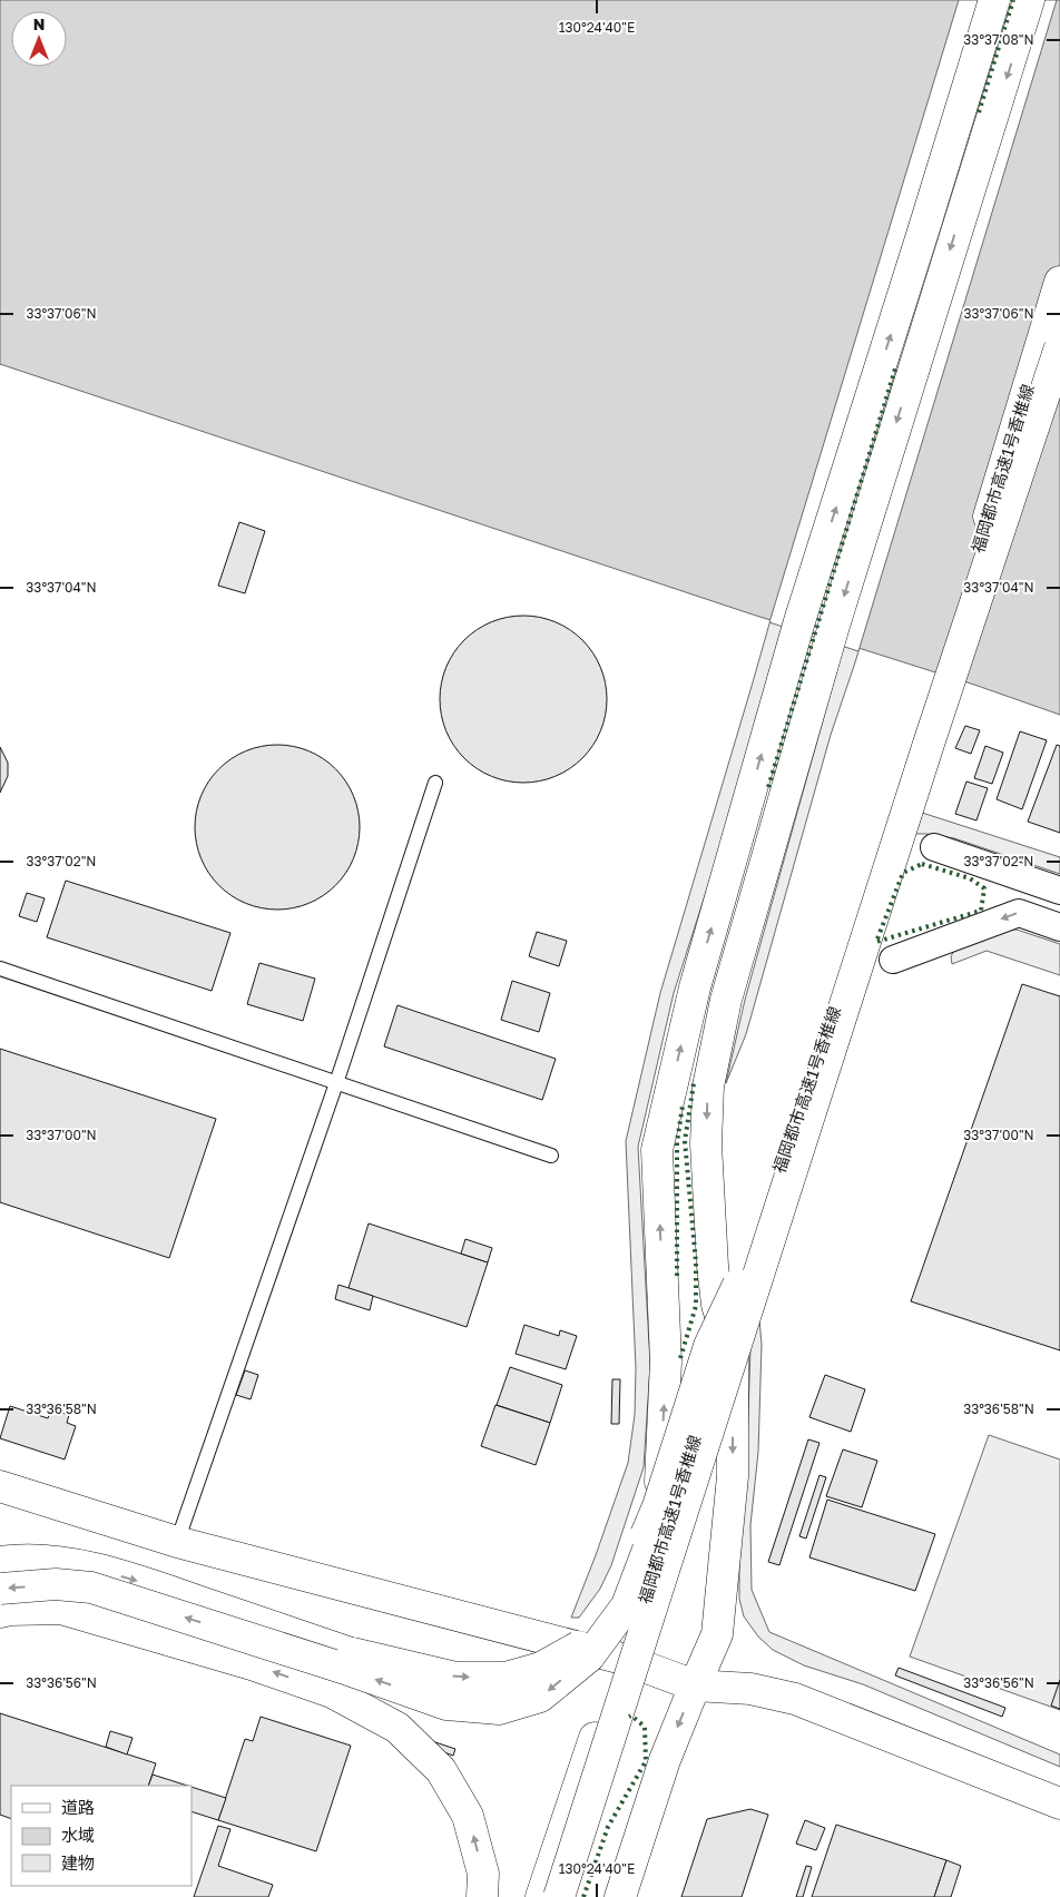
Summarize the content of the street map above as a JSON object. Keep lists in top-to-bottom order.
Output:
{
  "streets": {
    "main road": ["福岡都市高速1号香椎線"]
  },
  "legend": ["道路", "水域", "建物"],
  "north": "top",
  "coordinates": [
    "130°24'40\"E",
    "33°37'08\"N",
    "33°37'06\"N",
    "33°37'04\"N",
    "33°37'02\"N",
    "33°37'00\"N",
    "33°36'58\"N",
    "33°36'56\"N"
  ]
}
